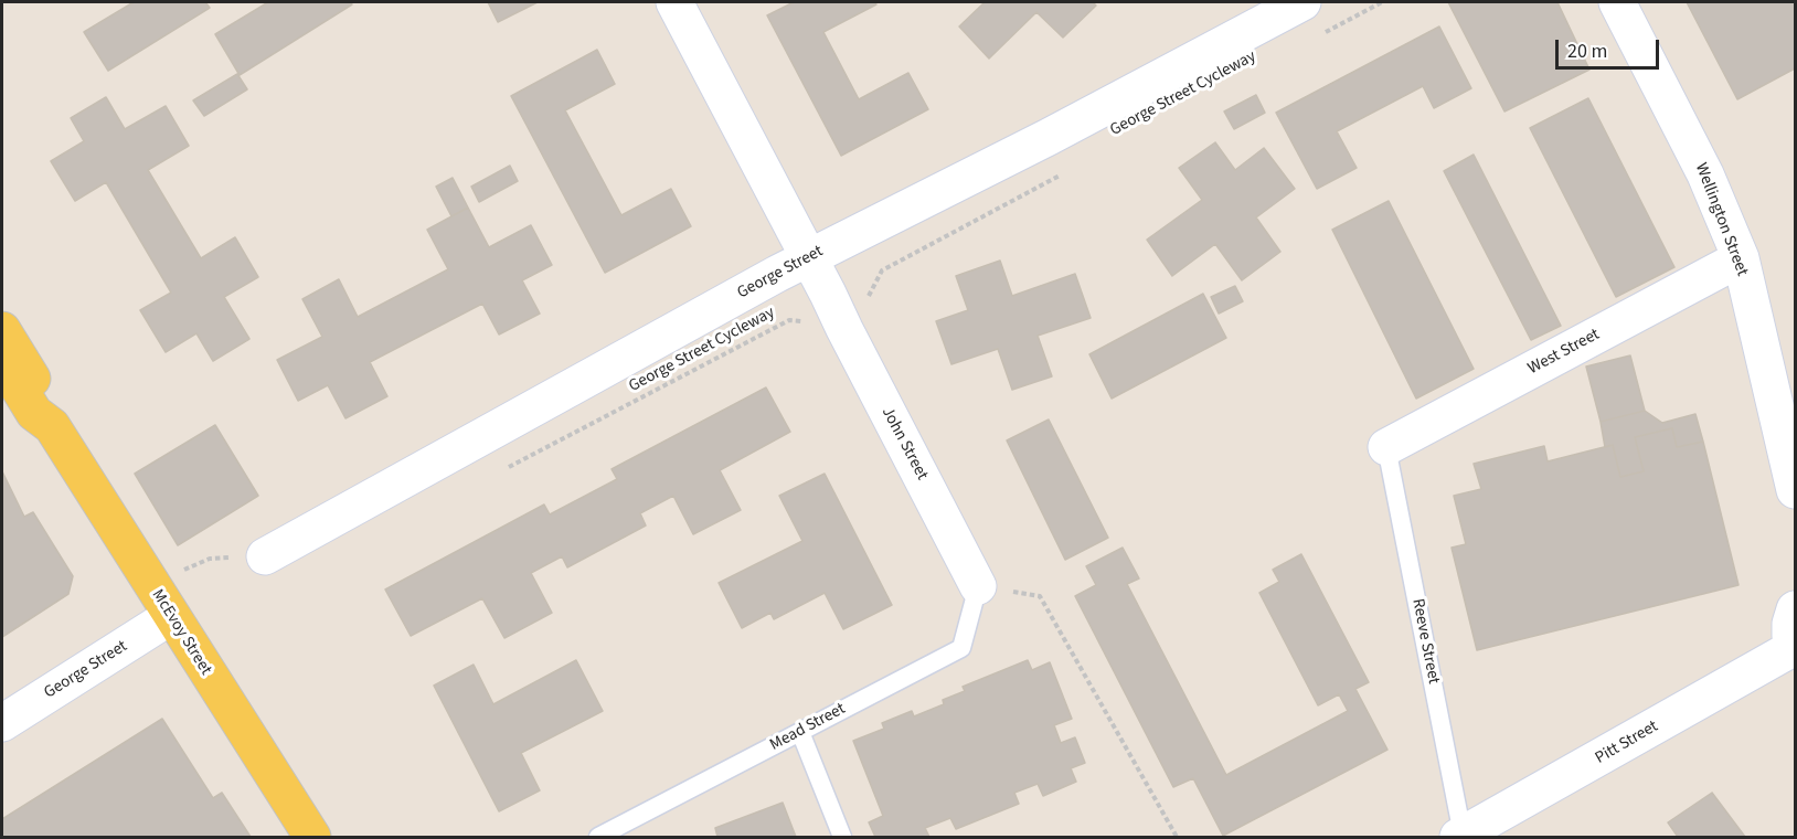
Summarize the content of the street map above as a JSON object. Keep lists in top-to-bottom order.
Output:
{
  "streets": {
    "main road": ["McEvoy Street"],
    "street": [
      "Wellington Street",
      "George Street",
      "West Street",
      "John Street",
      "Pitt Street"
    ],
    "lane": ["Reeve Street", "Mead Street"],
    "path": ["George Street Cycleway"]
  },
  "crossings": [
    ["George Street Cycleway", "John Street"],
    ["Wellington Street", "West Street"],
    ["George Street", "John Street"],
    ["George Street", "McEvoy Street"],
    ["West Street", "Reeve Street"],
    ["John Street", "Mead Street"],
    ["Reeve Street", "Pitt Street"]
  ],
  "scale_bar": "20 m"
}
